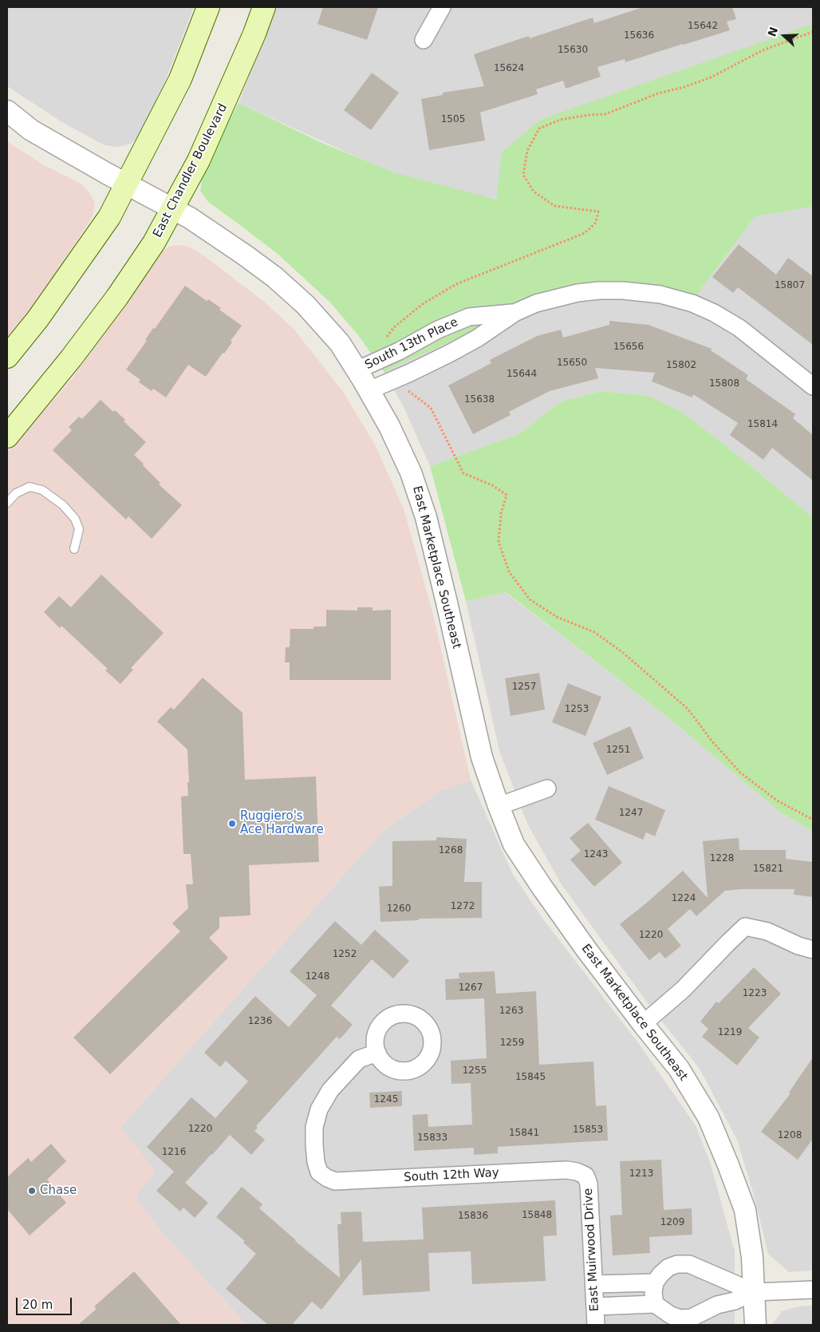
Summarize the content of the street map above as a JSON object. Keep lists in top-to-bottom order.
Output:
{
  "streets": {
    "main road": ["East Chandler Boulevard"],
    "street": [
      "South 13th Place",
      "East Marketplace Southeast",
      "South 12th Way",
      "East Muirwood Drive"
    ]
  },
  "crossings": [
    ["East Chandler Boulevard", "East Marketplace Southeast"],
    ["South 13th Place", "East Marketplace Southeast"],
    ["South 12th Way", "East Muirwood Drive"]
  ],
  "places": ["Ruggiero's Ace Hardware", "Chase"],
  "house_numbers": [
    "15642",
    "15636",
    "15630",
    "15624",
    "1505",
    "15807",
    "15656",
    "15650",
    "15802",
    "15644",
    "15808",
    "15638",
    "15814",
    "1257",
    "1253",
    "1251",
    "1247",
    "1268",
    "1243",
    "1228",
    "15821",
    "1224",
    "1272",
    "1260",
    "1220",
    "1252",
    "1248",
    "1267",
    "1223",
    "1263",
    "1236",
    "1219",
    "1259",
    "1255",
    "15845",
    "1245",
    "1220",
    "15853",
    "15841",
    "1208",
    "15833",
    "1216",
    "1213",
    "15848",
    "15836",
    "1209"
  ],
  "scale_bar": "20 m",
  "north": "left"
}
